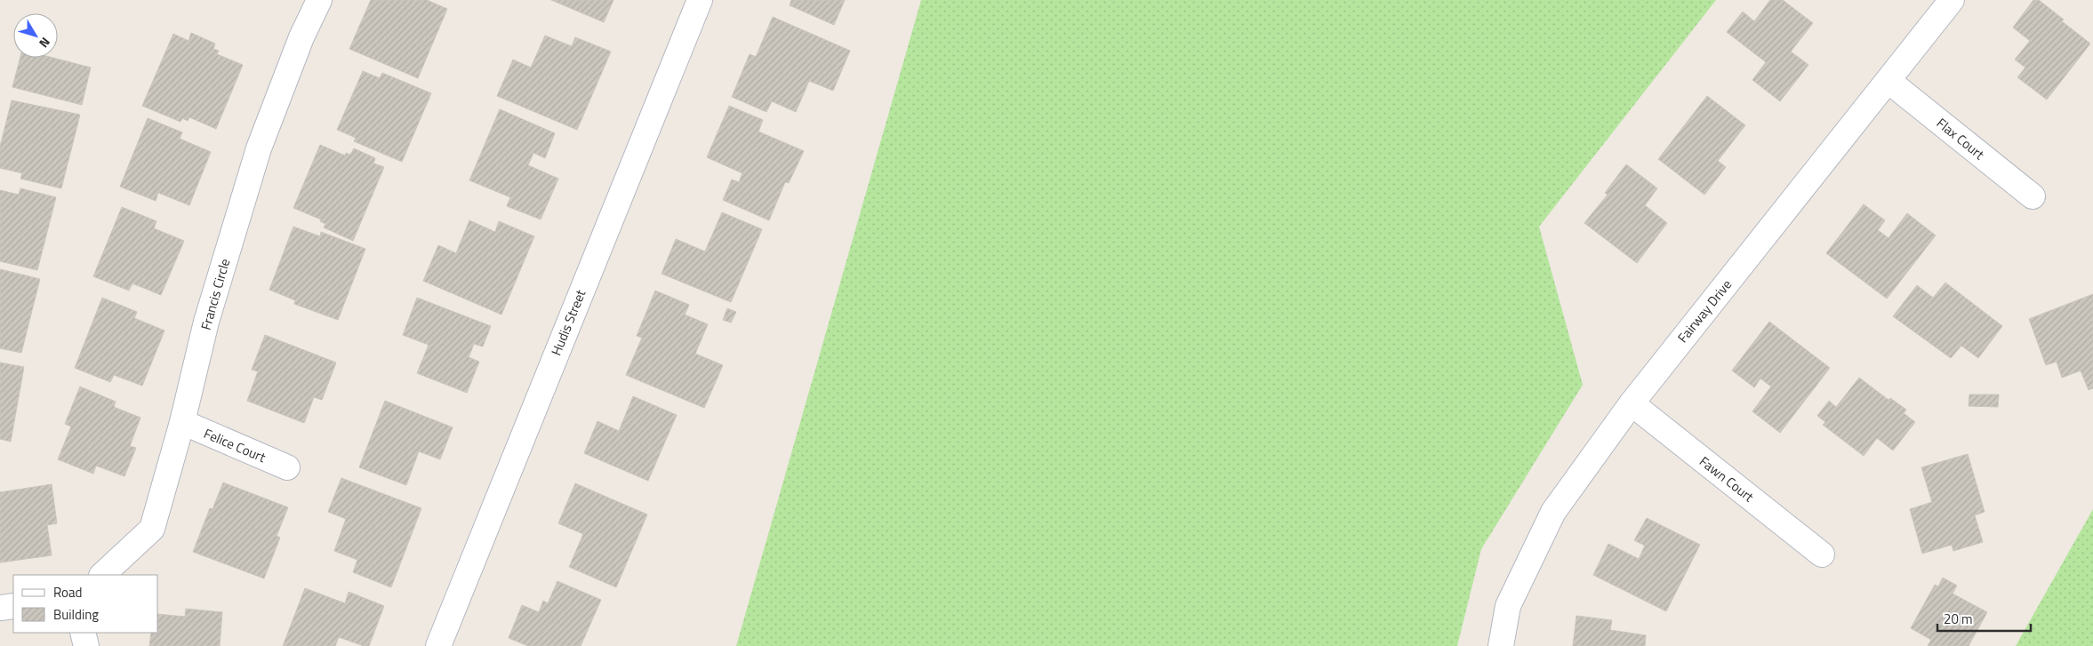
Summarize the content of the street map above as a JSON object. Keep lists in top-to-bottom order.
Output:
{
  "streets": {
    "street": [
      "Flax Court",
      "Francis Circle",
      "Fairway Drive",
      "Hudis Street",
      "Felice Court",
      "Fawn Court"
    ]
  },
  "crossings": [
    ["Flax Court", "Fairway Drive"],
    ["Francis Circle", "Felice Court"],
    ["Fairway Drive", "Fawn Court"]
  ],
  "legend": ["Road", "Building"],
  "scale_bar": "20 m",
  "north": "bottom right"
}
